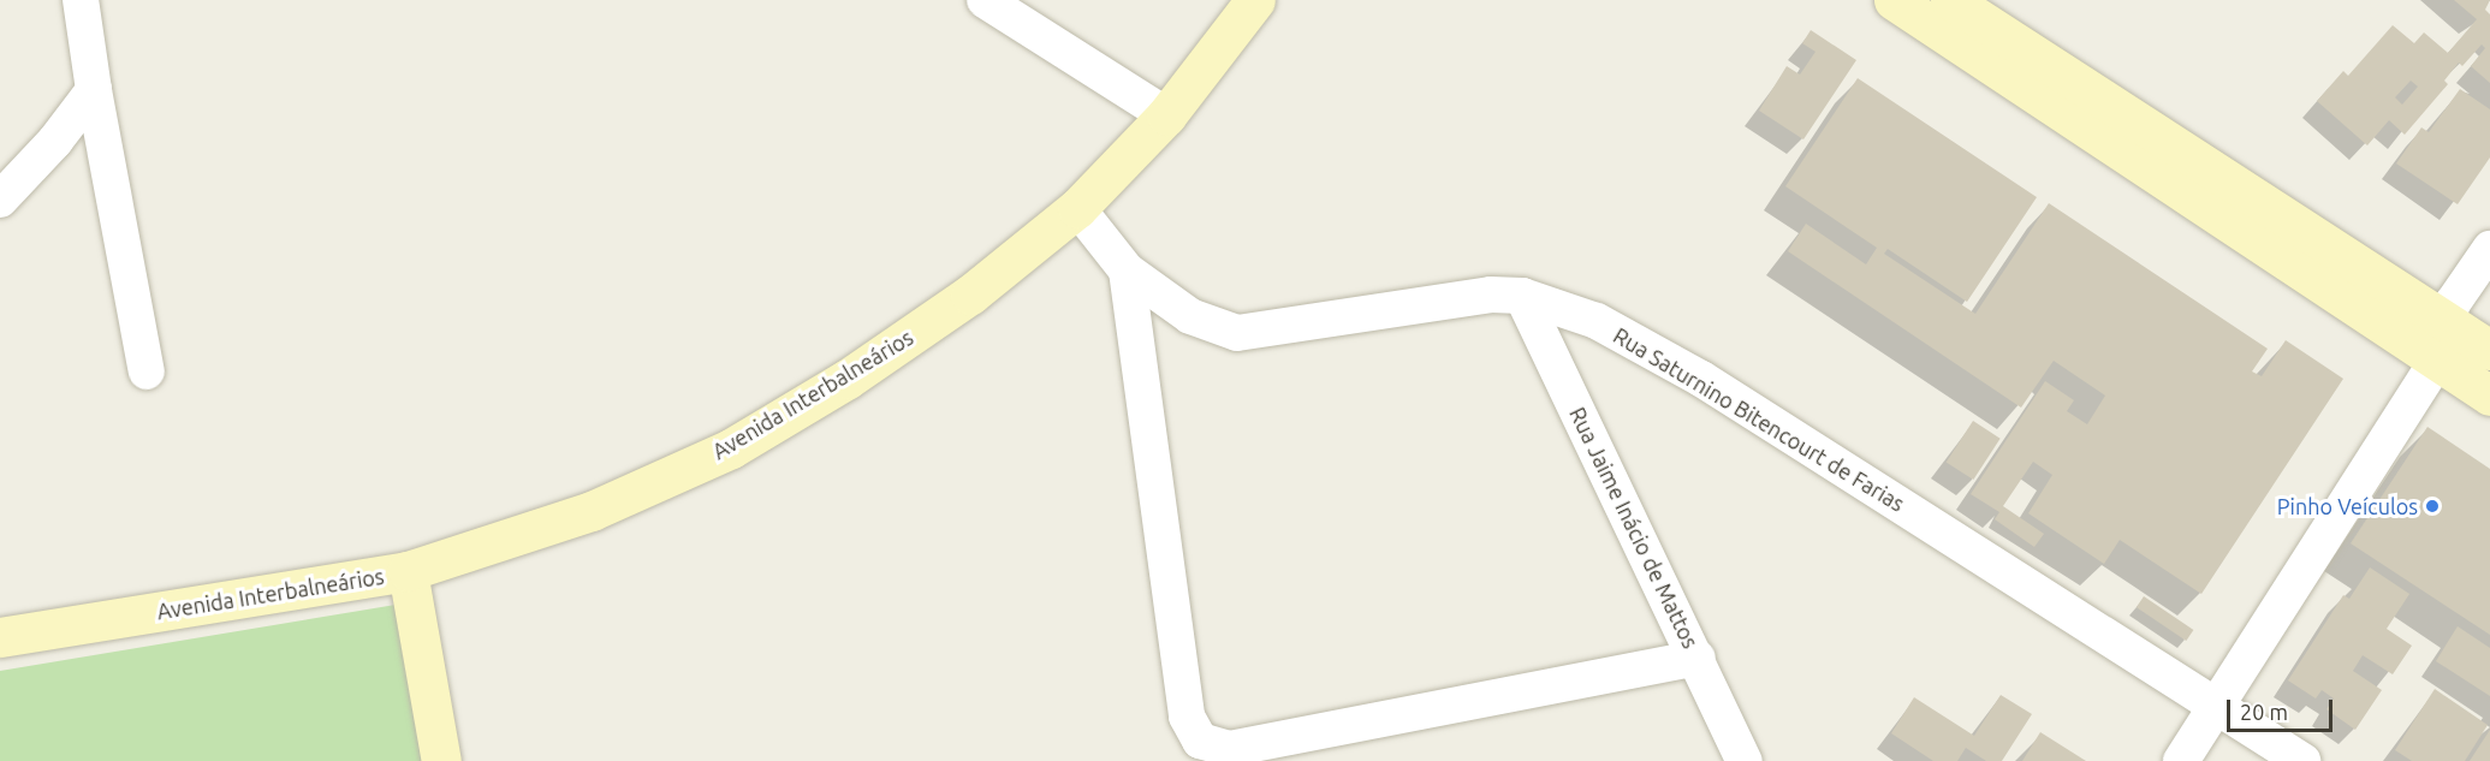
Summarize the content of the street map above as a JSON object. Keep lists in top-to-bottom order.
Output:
{
  "streets": {
    "street": ["Avenida Interbalneários", "Rua Saturnino Bitencourt de Farias", "Rua Jaime Inácio de Mattos"]
  },
  "crossings": [
    ["Rua Saturnino Bitencourt de Farias", "Rua Jaime Inácio de Mattos"]
  ],
  "places": ["Pinho Veículos"],
  "scale_bar": "20 m"
}
